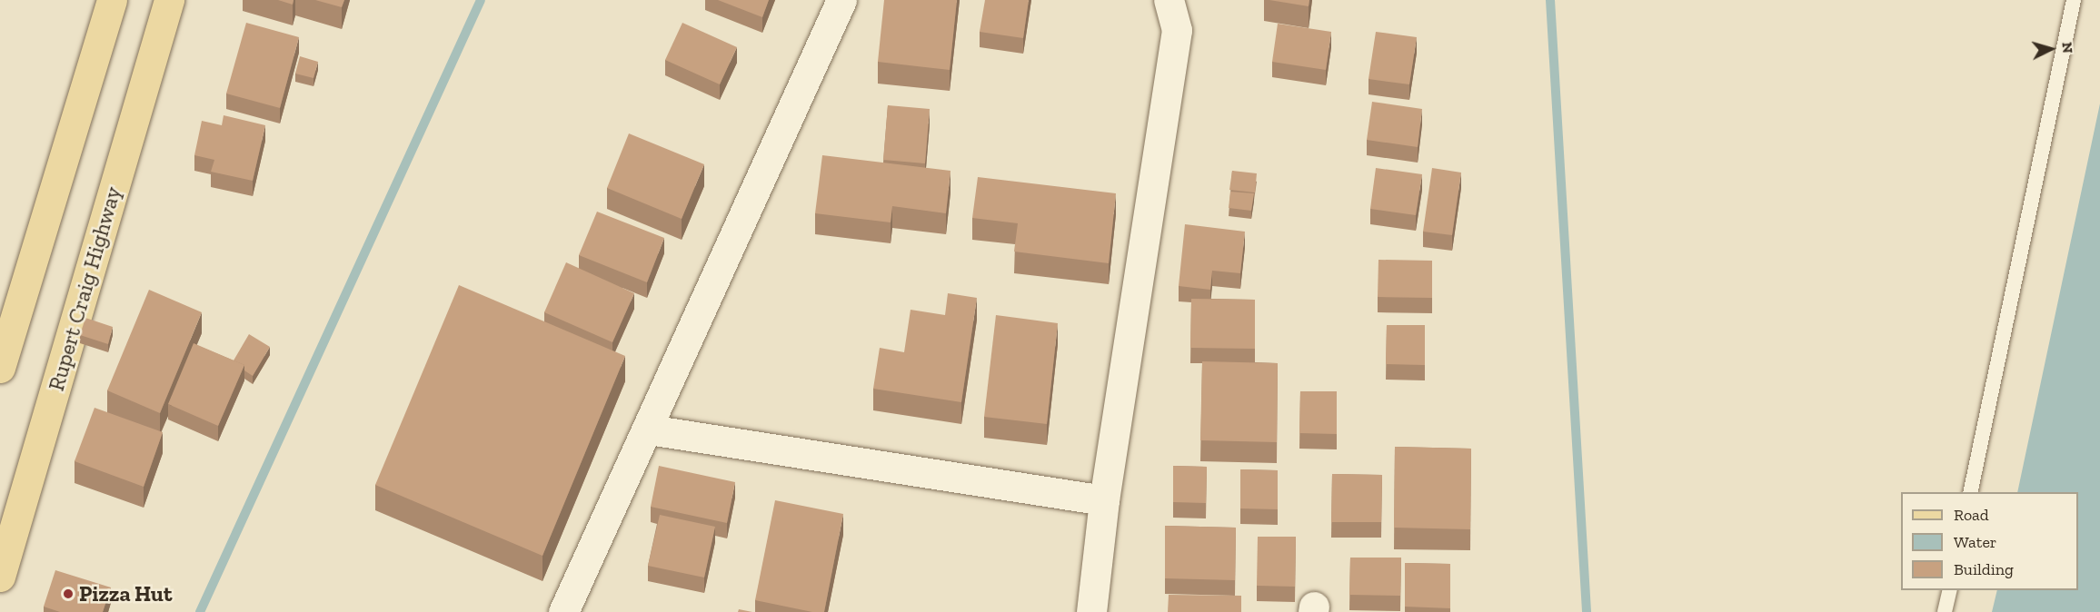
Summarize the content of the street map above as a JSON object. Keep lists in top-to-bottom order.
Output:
{
  "streets": {
    "main road": ["Rupert Craig Highway"]
  },
  "places": ["Pizza Hut"],
  "legend": ["Road", "Water", "Building"],
  "north": "right"
}
